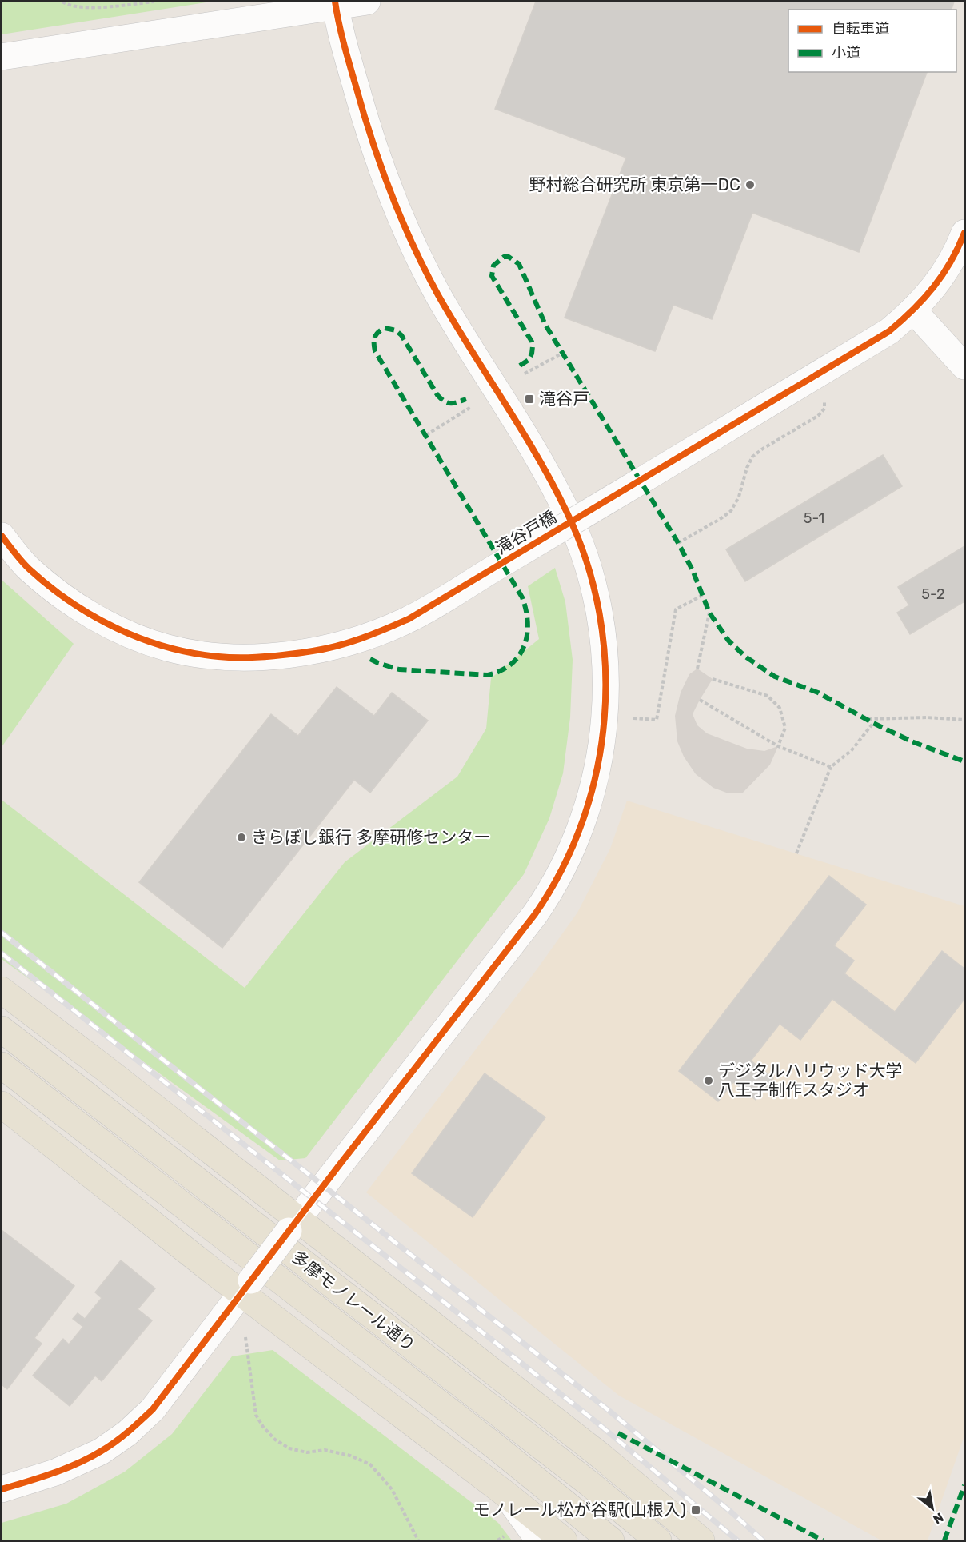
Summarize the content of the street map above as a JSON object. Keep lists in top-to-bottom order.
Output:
{
  "streets": {
    "main road": ["多摩モノレール通り"],
    "street": ["滝谷戸橋"]
  },
  "places": {
    "other": ["野村総合研究所 東京第一DC", "きらぼし銀行 多摩研修センター", "デジタルハリウッド大学 八王子制作スタジオ"],
    "transit": ["滝谷戸", "モノレール松が谷駅(山根入)"]
  },
  "house_numbers": ["5-1", "5-2"],
  "legend": ["自転車道", "小道"],
  "north": "bottom right"
}
